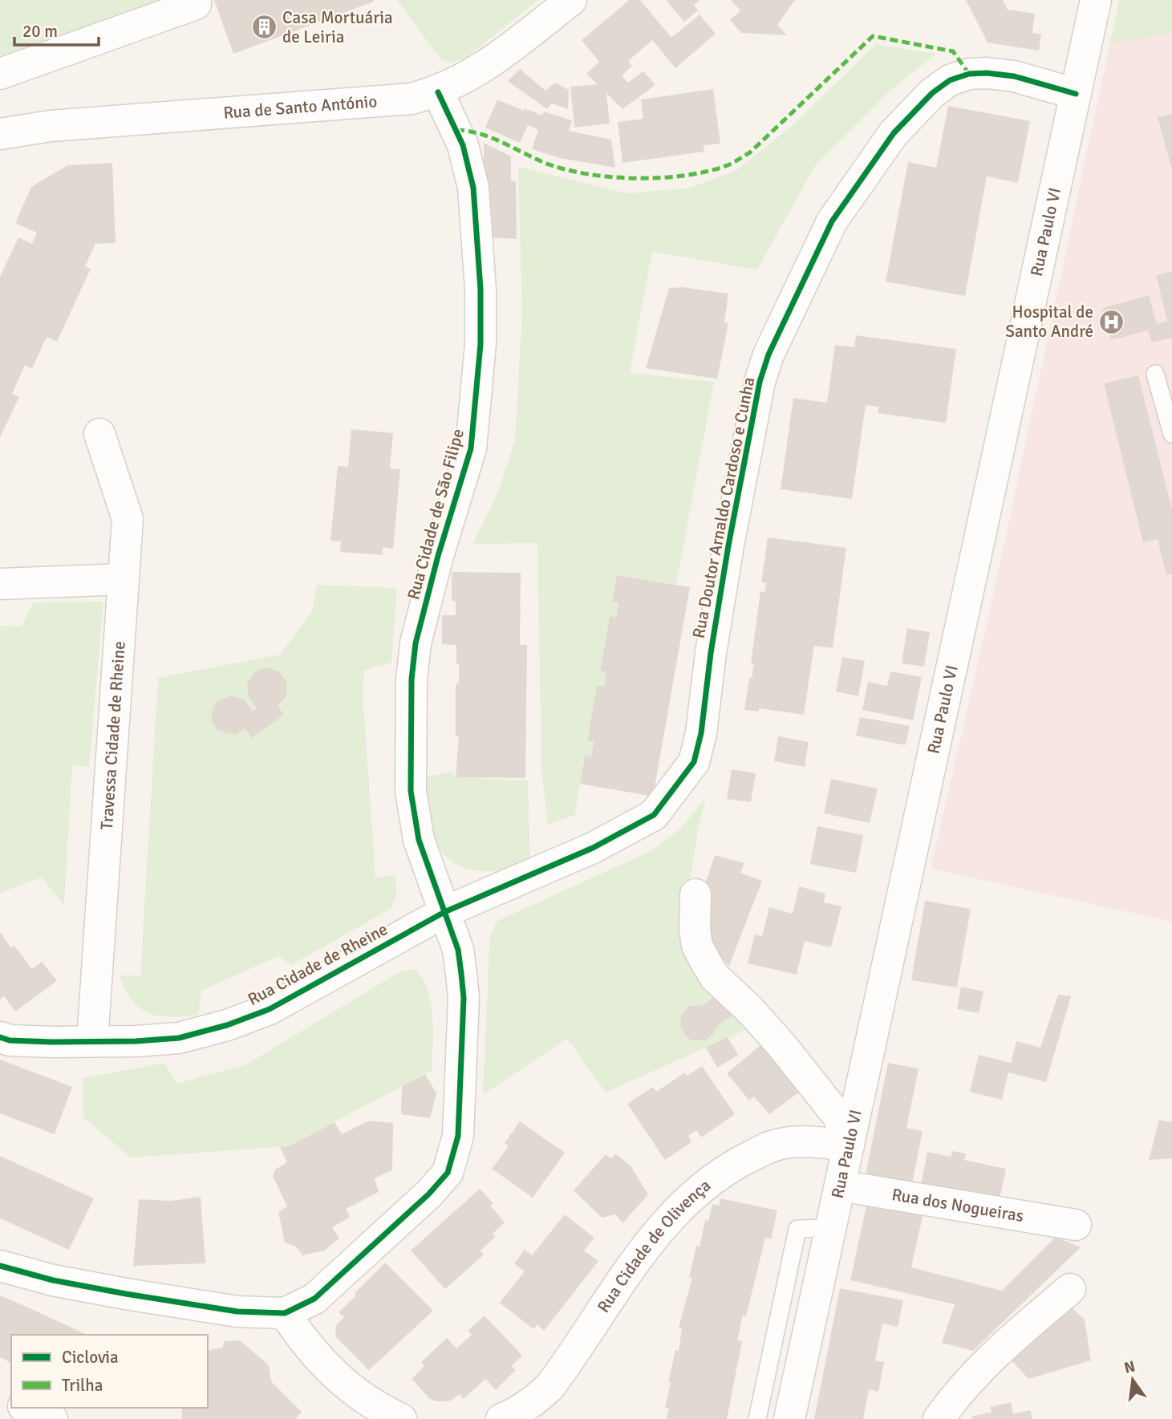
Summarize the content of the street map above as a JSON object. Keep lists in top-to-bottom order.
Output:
{
  "streets": {
    "street": [
      "Rua de Santo António",
      "Rua Paulo VI",
      "Rua Doutor Arnaldo Cardoso e Cunha",
      "Rua Cidade de São Filipe",
      "Travessa Cidade de Rheine",
      "Rua Cidade de Rheine",
      "Rua dos Nogueiras",
      "Rua Cidade de Olivença"
    ]
  },
  "crossings": [
    ["Rua de Santo António", "Rua Cidade de São Filipe"],
    ["Rua Paulo VI", "Rua Doutor Arnaldo Cardoso e Cunha"],
    ["Rua Paulo VI", "Rua dos Nogueiras"],
    ["Rua Paulo VI", "Rua Cidade de Olivença"],
    ["Rua Doutor Arnaldo Cardoso e Cunha", "Rua Cidade de São Filipe"],
    ["Rua Doutor Arnaldo Cardoso e Cunha", "Rua Cidade de Rheine"],
    ["Rua Cidade de São Filipe", "Rua Cidade de Rheine"],
    ["Travessa Cidade de Rheine", "Rua Cidade de Rheine"]
  ],
  "places": {
    "building": ["Casa Mortuária de Leiria"],
    "hospital": ["Hospital de Santo André"]
  },
  "legend": ["Ciclovia", "Trilha"],
  "scale_bar": "20 m",
  "north": "top"
}
